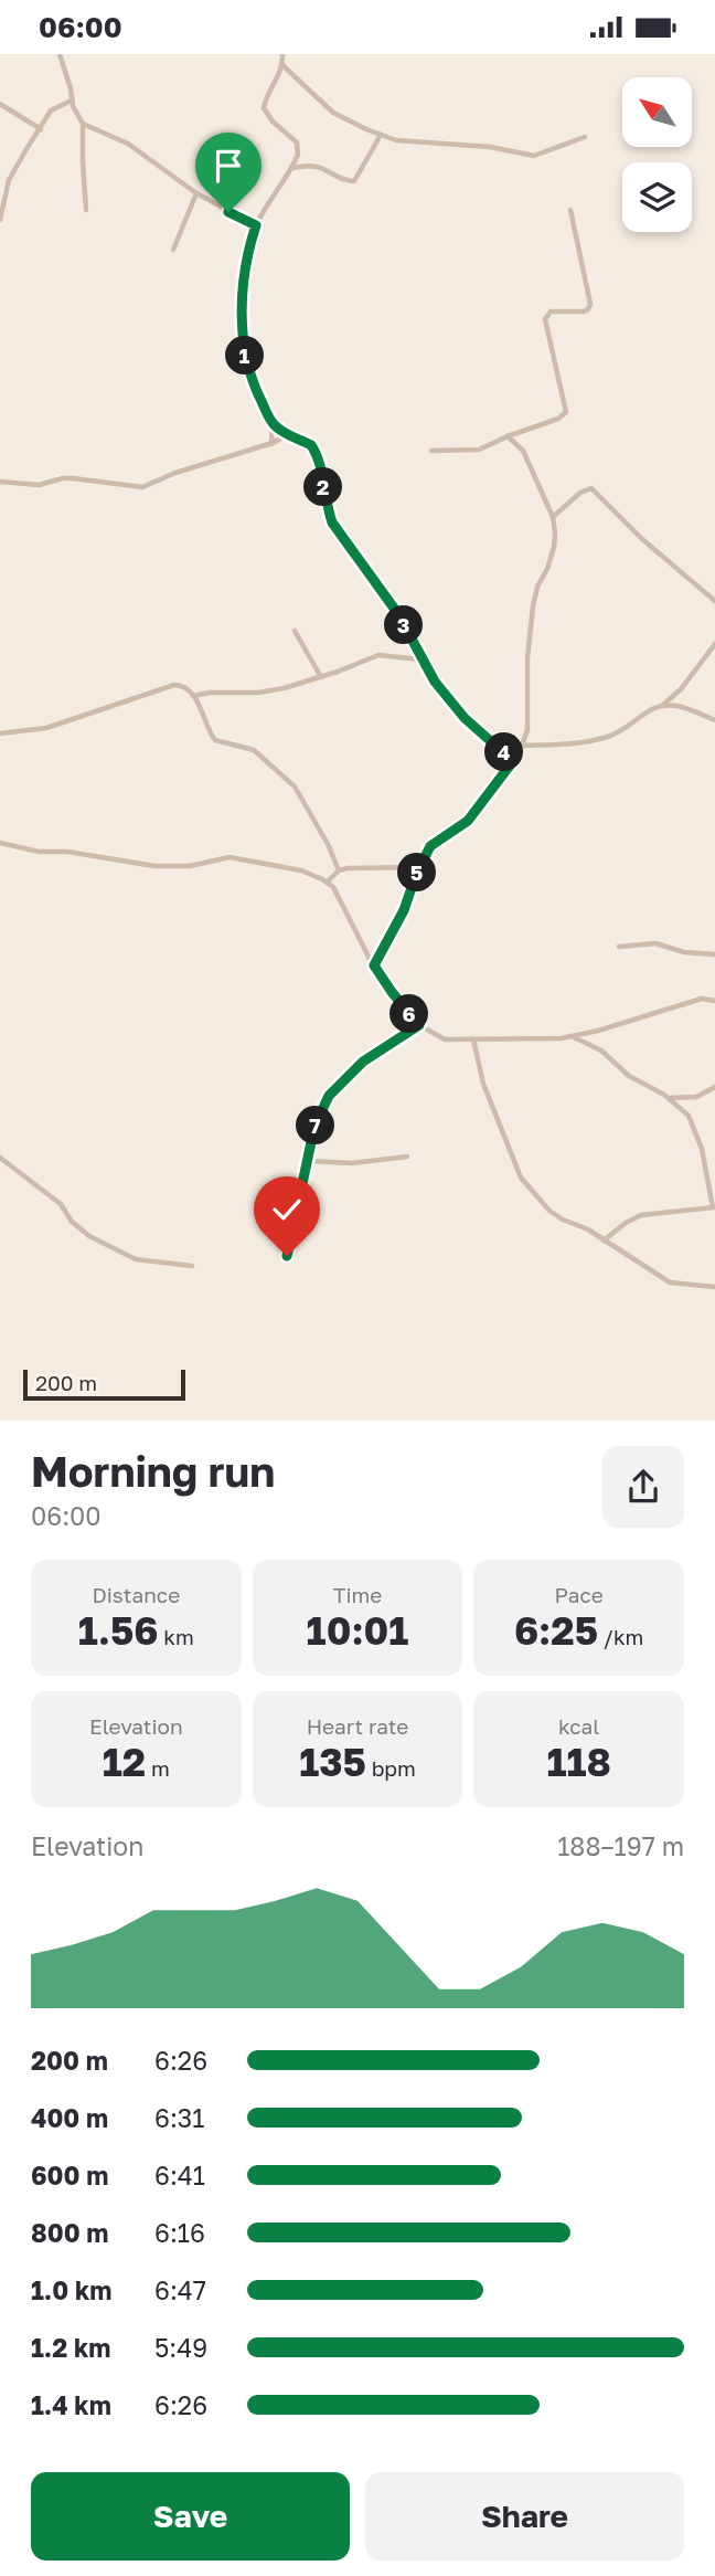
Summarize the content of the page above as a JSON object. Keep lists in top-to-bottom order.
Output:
{
  "scale_bar": "200 m",
  "north": "top left",
  "page": {
    "status": "06:00",
    "pins": [
      "1",
      "2",
      "3",
      "4",
      "5",
      "6",
      "7"
    ],
    "scale": "200 m",
    "heading": ["Morning run", "06:00"],
    "stats": [
      ["Distance", "1.56 km"],
      ["Time", "10:01"],
      ["Pace", "6:25 /km"],
      ["Elevation", "12 m"],
      ["Heart rate", "135 bpm"],
      ["kcal", "118"]
    ],
    "chart": ["Elevation", "188–197 m"],
    "list": [
      {
        "name": "200 m",
        "note": "6:26"
      },
      {
        "name": "400 m",
        "note": "6:31"
      },
      {
        "name": "600 m",
        "note": "6:41"
      },
      {
        "name": "800 m",
        "note": "6:16"
      },
      {
        "name": "1.0 km",
        "note": "6:47"
      },
      {
        "name": "1.2 km",
        "note": "5:49"
      },
      {
        "name": "1.4 km",
        "note": "6:26"
      }
    ],
    "buttons": ["Save", "Share"]
  }
}
